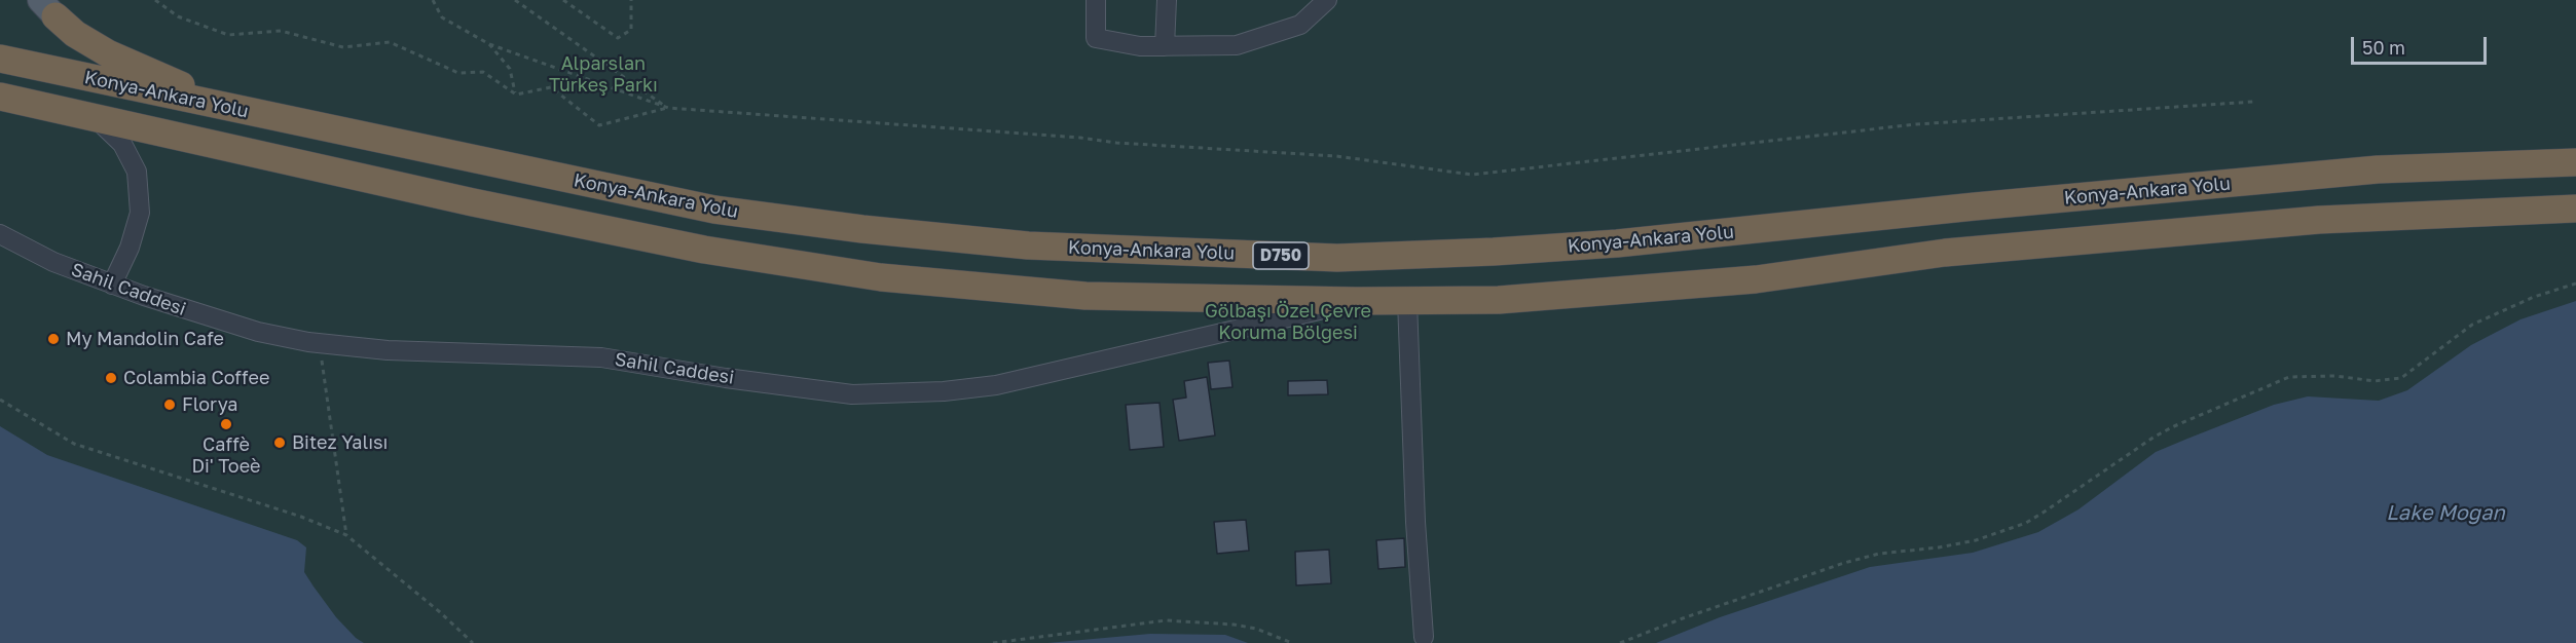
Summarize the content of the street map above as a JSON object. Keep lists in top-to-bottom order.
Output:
{
  "streets": {
    "highway": ["Konya-Ankara Yolu", "D750"],
    "street": ["Sahil Caddesi"]
  },
  "water": ["Lake Mogan"],
  "parks": ["Alparslan Türkeş Parkı", "Gölbaşı Özel Çevre Koruma Bölgesi"],
  "places": [
    "My Mandolin Cafe",
    "Colambia Coffee",
    "Florya",
    "Caffè Di' Toeè",
    "Bitez Yalısı"
  ],
  "scale_bar": "50 m"
}
